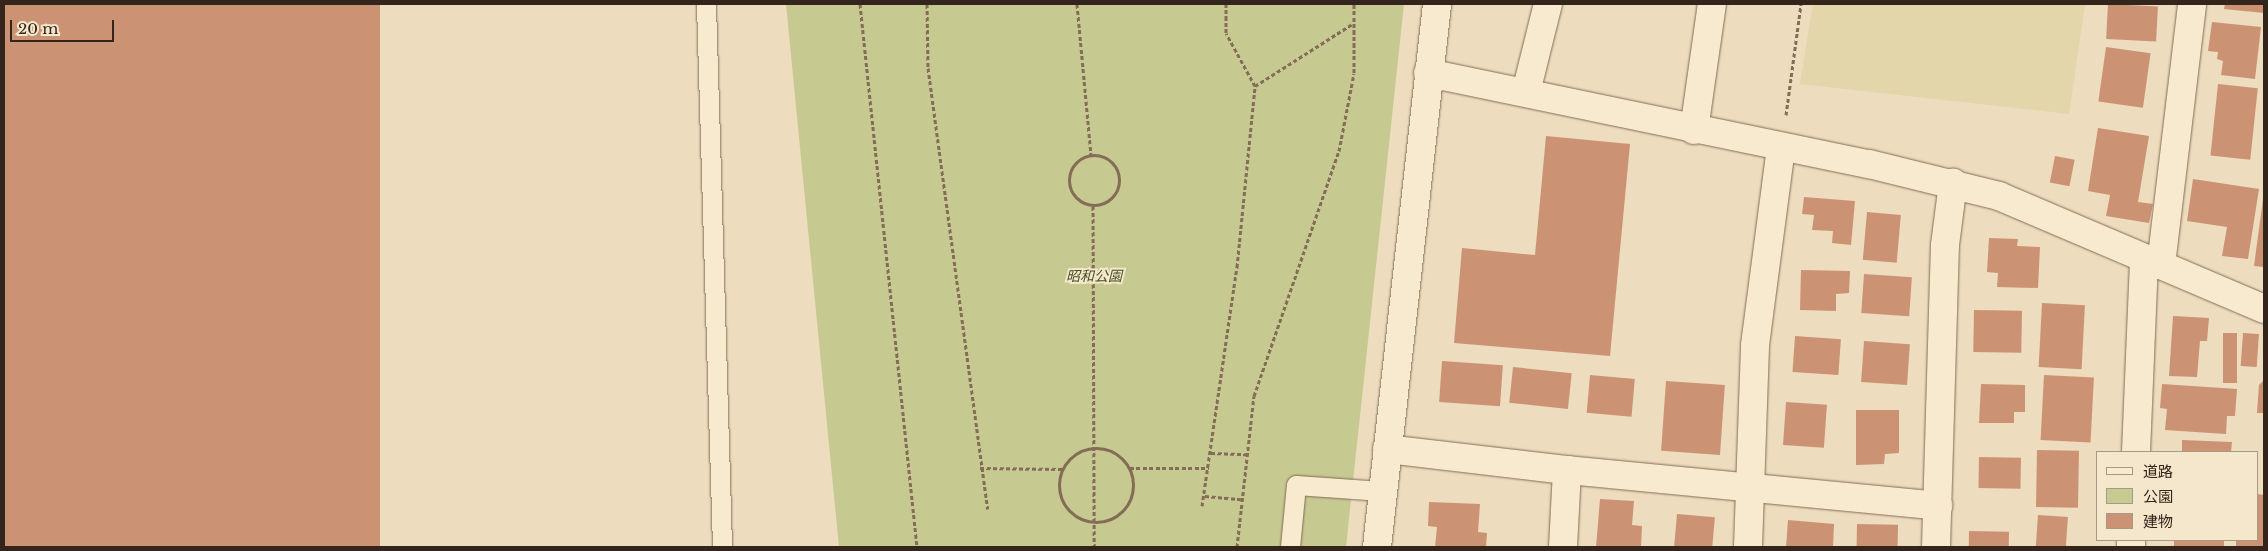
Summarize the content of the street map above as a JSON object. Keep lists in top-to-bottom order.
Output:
{
  "parks": ["昭和公園"],
  "legend": ["道路", "公園", "建物"],
  "scale_bar": "20 m"
}
